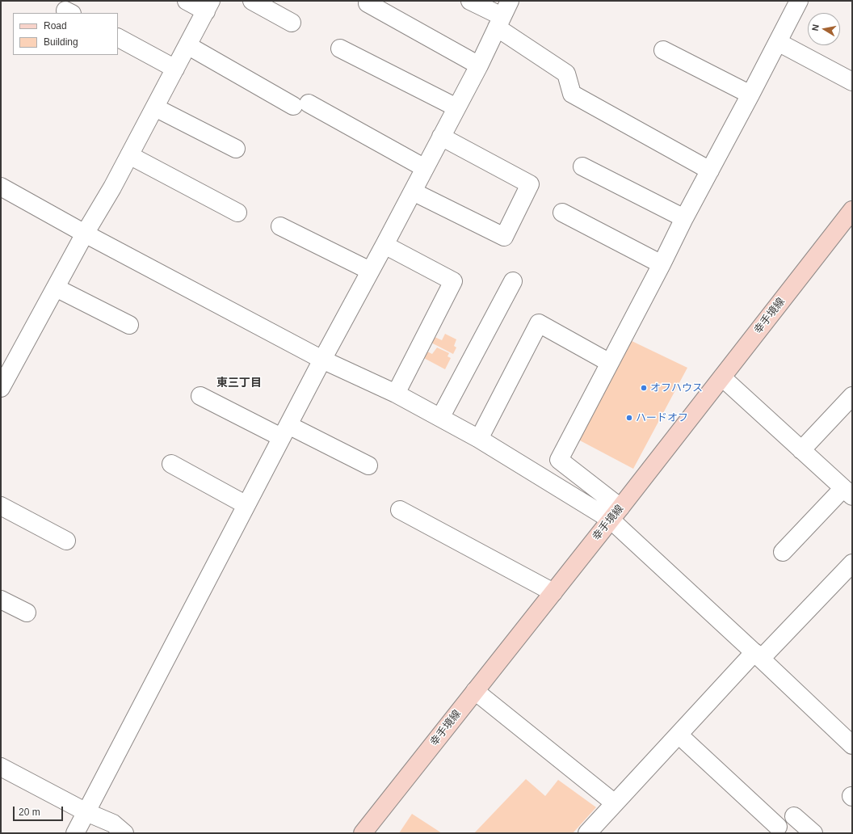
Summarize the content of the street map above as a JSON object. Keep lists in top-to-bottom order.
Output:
{
  "streets": {
    "main road": ["幸手境線"]
  },
  "districts": ["東三丁目"],
  "places": ["オフハウス", "ハードオフ"],
  "legend": ["Road", "Building"],
  "scale_bar": "20 m",
  "north": "left"
}
